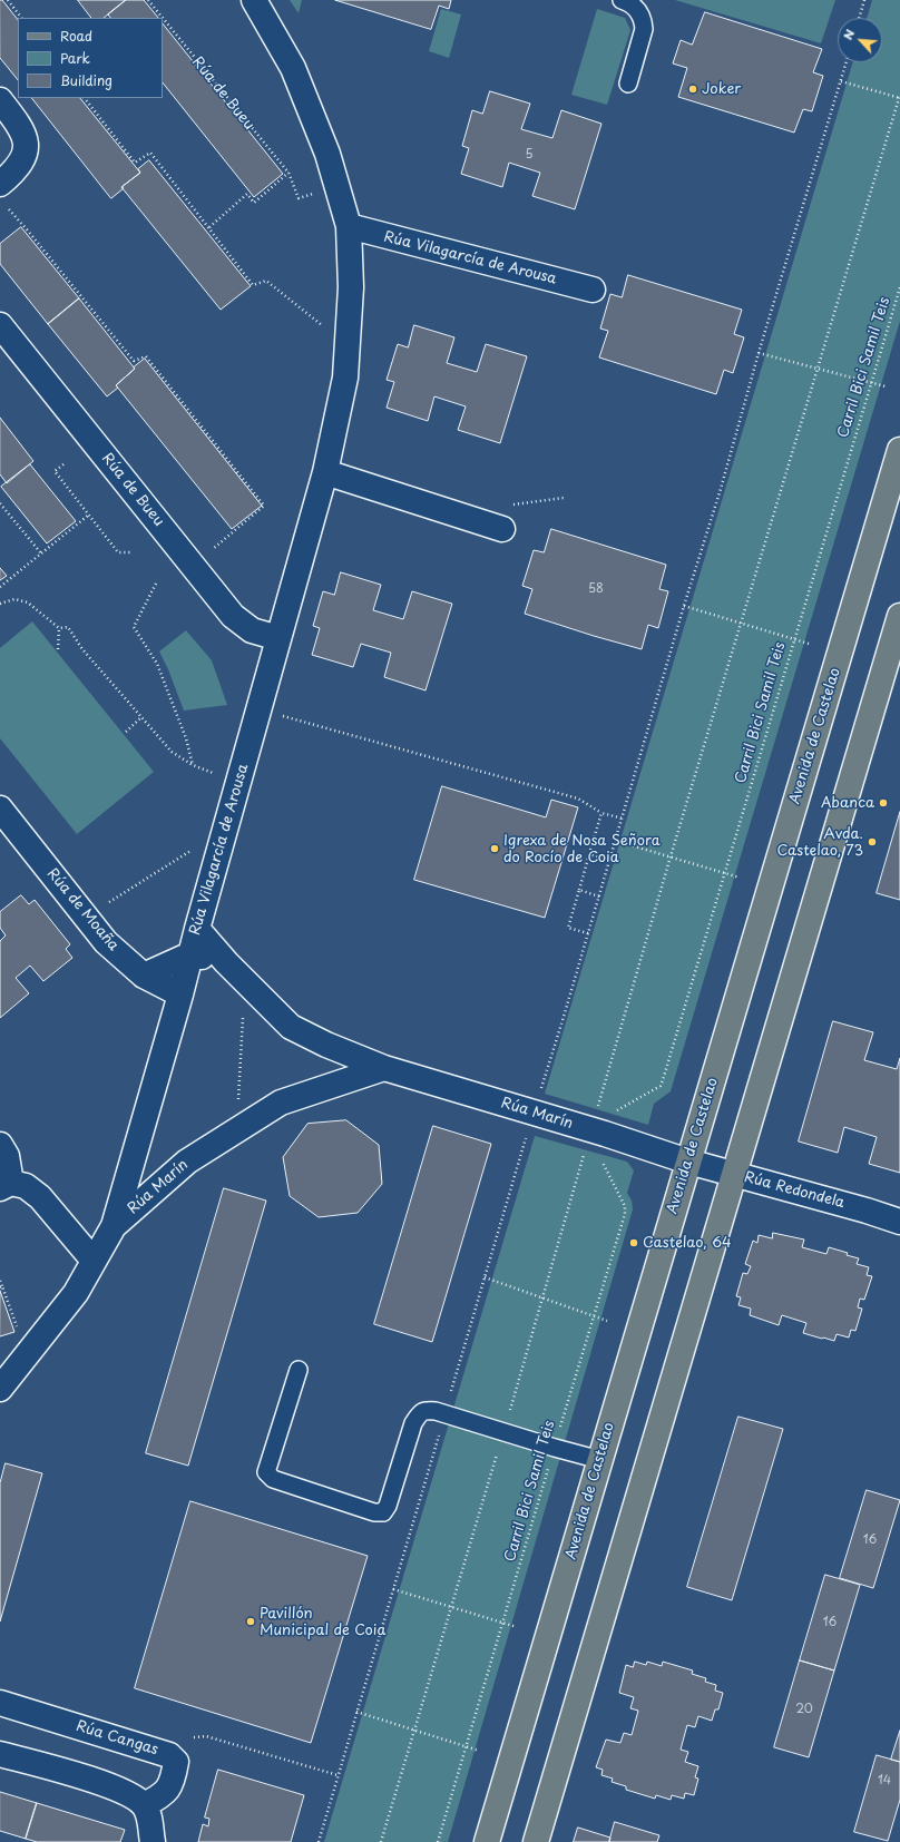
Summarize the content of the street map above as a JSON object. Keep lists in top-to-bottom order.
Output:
{
  "streets": {
    "main road": ["Avenida de Castelao"],
    "street": [
      "Rúa de Bueu",
      "Rúa Vilagarcía de Arousa",
      "Rúa de Moaña",
      "Rúa Marín",
      "Rúa Redondela",
      "Rúa Cangas"
    ],
    "path": ["Carril Bici Samil Teis"]
  },
  "crossings": [
    ["Rúa de Bueu", "Rúa Vilagarcía de Arousa"],
    ["Rúa Vilagarcía de Arousa", "Rúa de Moaña"],
    ["Rúa Vilagarcía de Arousa", "Rúa Marín"],
    ["Avenida de Castelao", "Rúa Marín"],
    ["Avenida de Castelao", "Rúa Redondela"],
    ["Rúa Marín", "Rúa Redondela"]
  ],
  "places": [
    "Joker",
    "Abanca",
    "Avda. Castelao, 73",
    "Igrexa de Nosa Señora do Rocío de Coia",
    "Castelao, 64",
    "Pavillón Municipal de Coia"
  ],
  "house_numbers": [
    "5",
    "58",
    "16",
    "16",
    "20",
    "14"
  ],
  "legend": ["Road", "Park", "Building"],
  "north": "top left"
}
